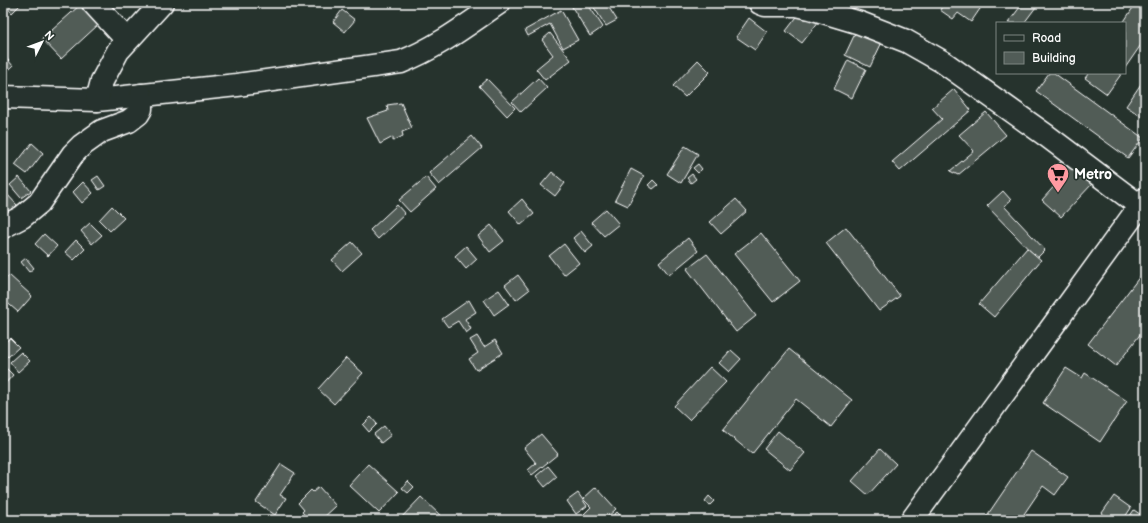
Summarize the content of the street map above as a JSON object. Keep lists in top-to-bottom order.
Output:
{
  "places": {
    "supermarket": ["Metro"]
  },
  "legend": ["Road", "Building"],
  "north": "top right"
}
